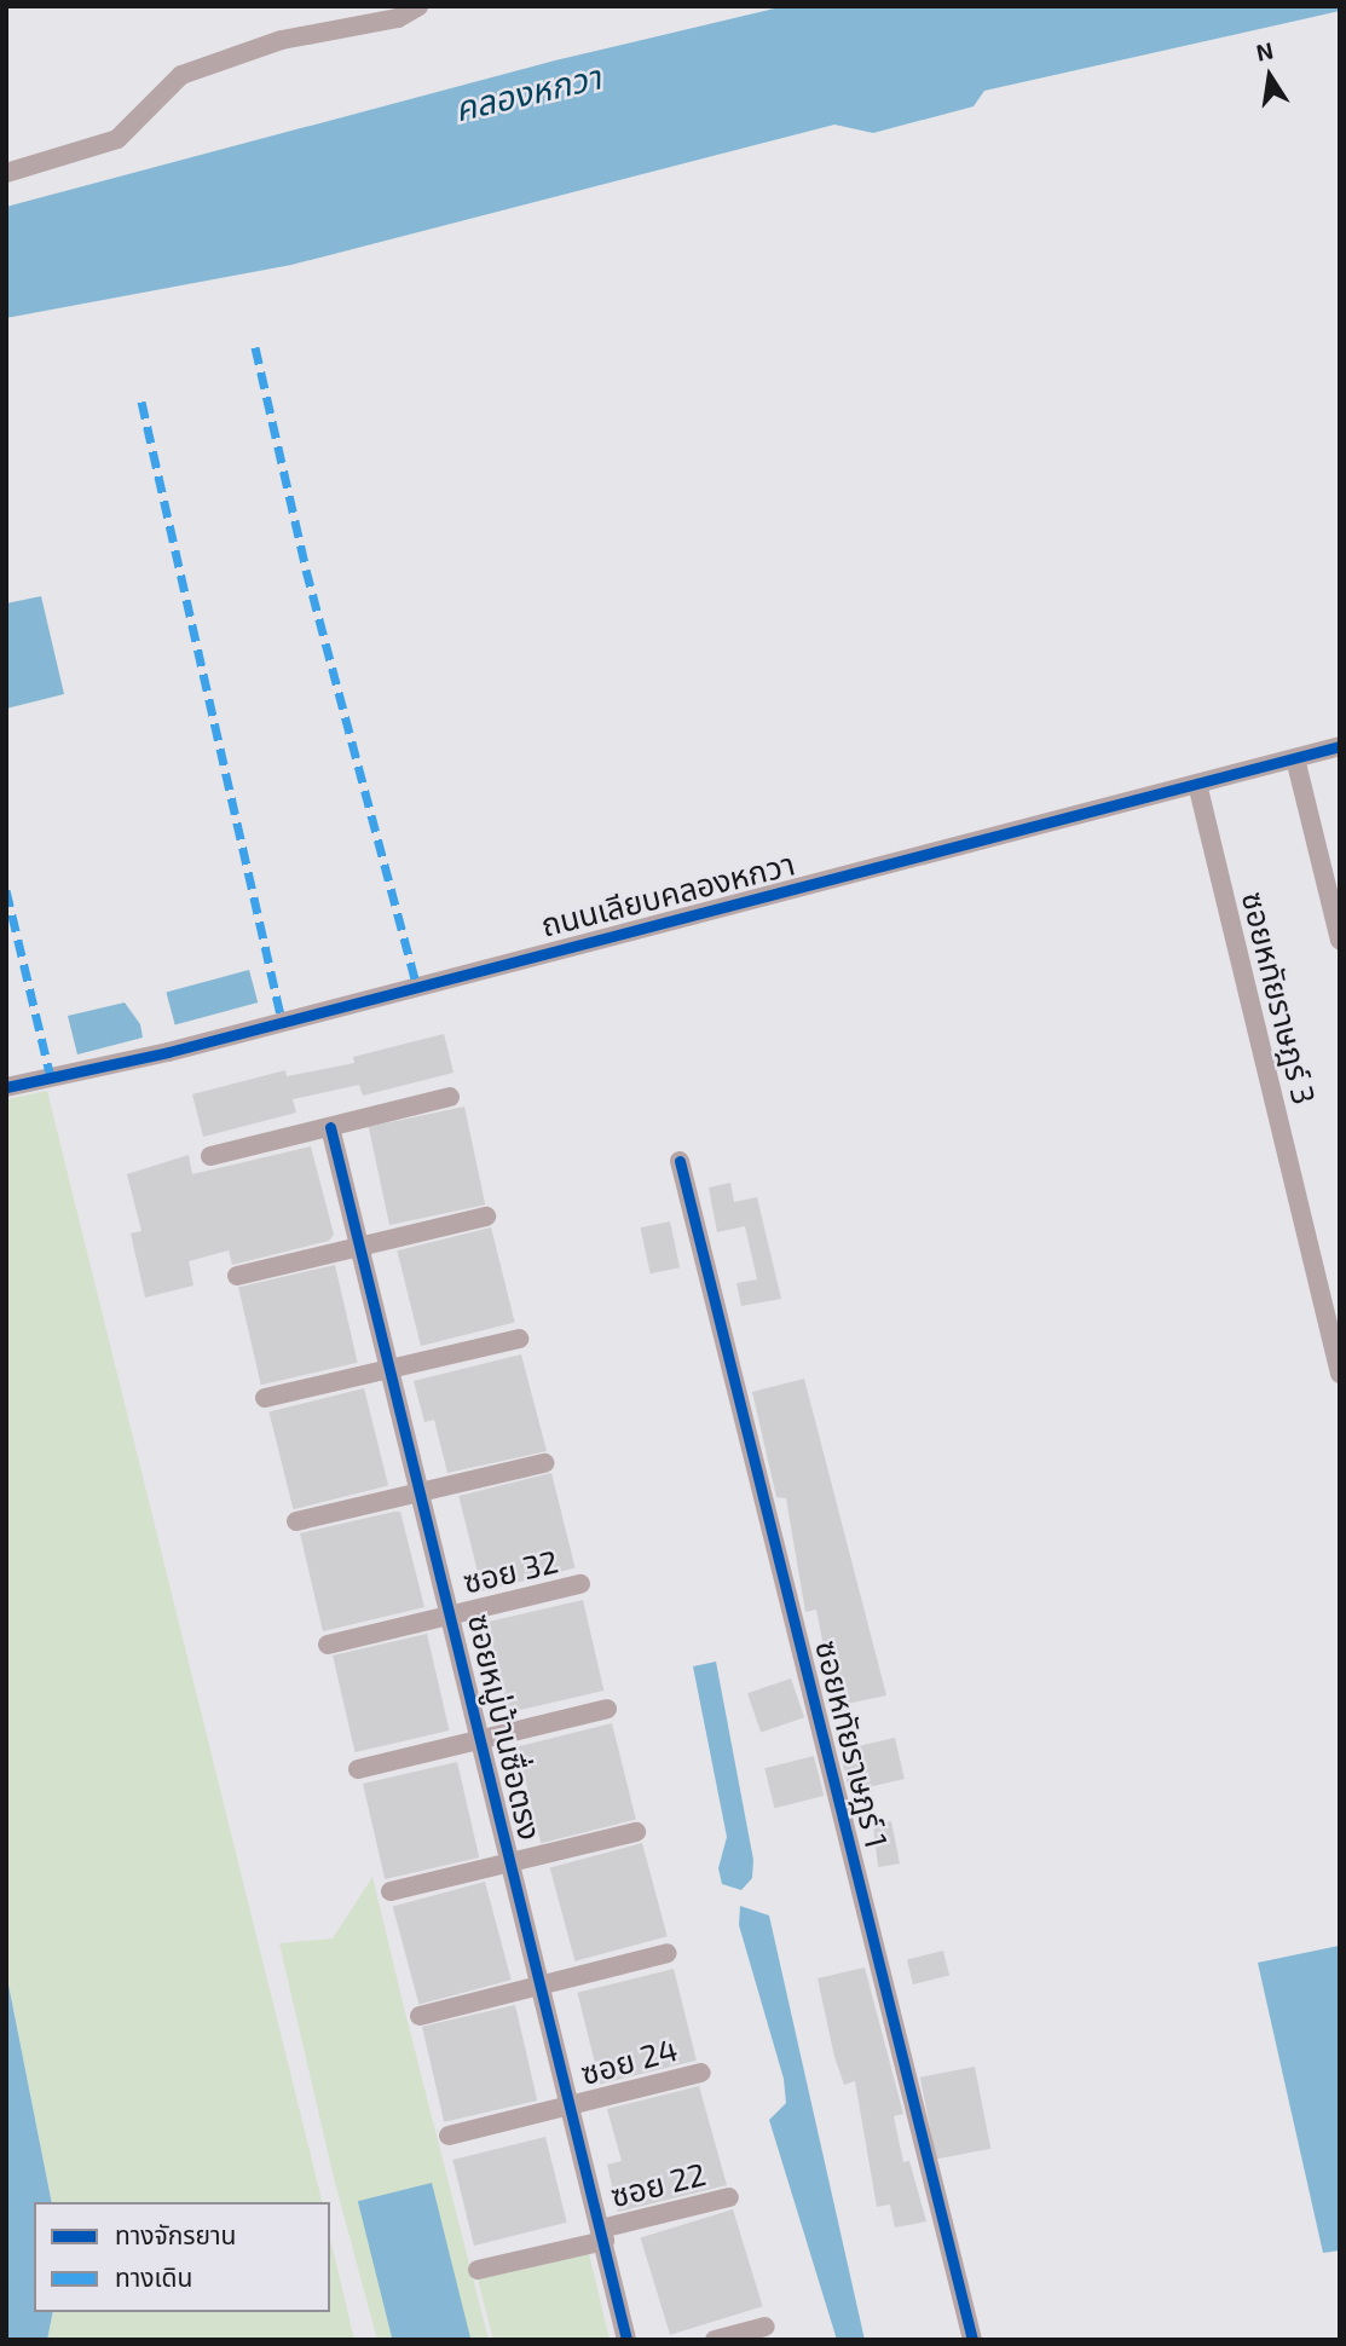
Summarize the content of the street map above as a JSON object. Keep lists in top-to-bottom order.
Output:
{
  "streets": {
    "street": [
      "ถนนเลียบคลองหกวา",
      "ซอยหทัยราษฎร์ 3",
      "ซอย 32",
      "ซอยหมู่บ้านซื่อตรง",
      "ซอยหทัยราษฎร์ 1",
      "ซอย 24",
      "ซอย 22"
    ]
  },
  "crossings": [
    ["ถนนเลียบคลองหกวา", "ซอยหทัยราษฎร์ 3"],
    ["ซอย 32", "ซอยหมู่บ้านซื่อตรง"],
    ["ซอยหมู่บ้านซื่อตรง", "ซอย 24"],
    ["ซอยหมู่บ้านซื่อตรง", "ซอย 22"]
  ],
  "water": ["คลองหกวา"],
  "legend": ["ทางจักรยาน", "ทางเดิน"],
  "north": "top"
}
